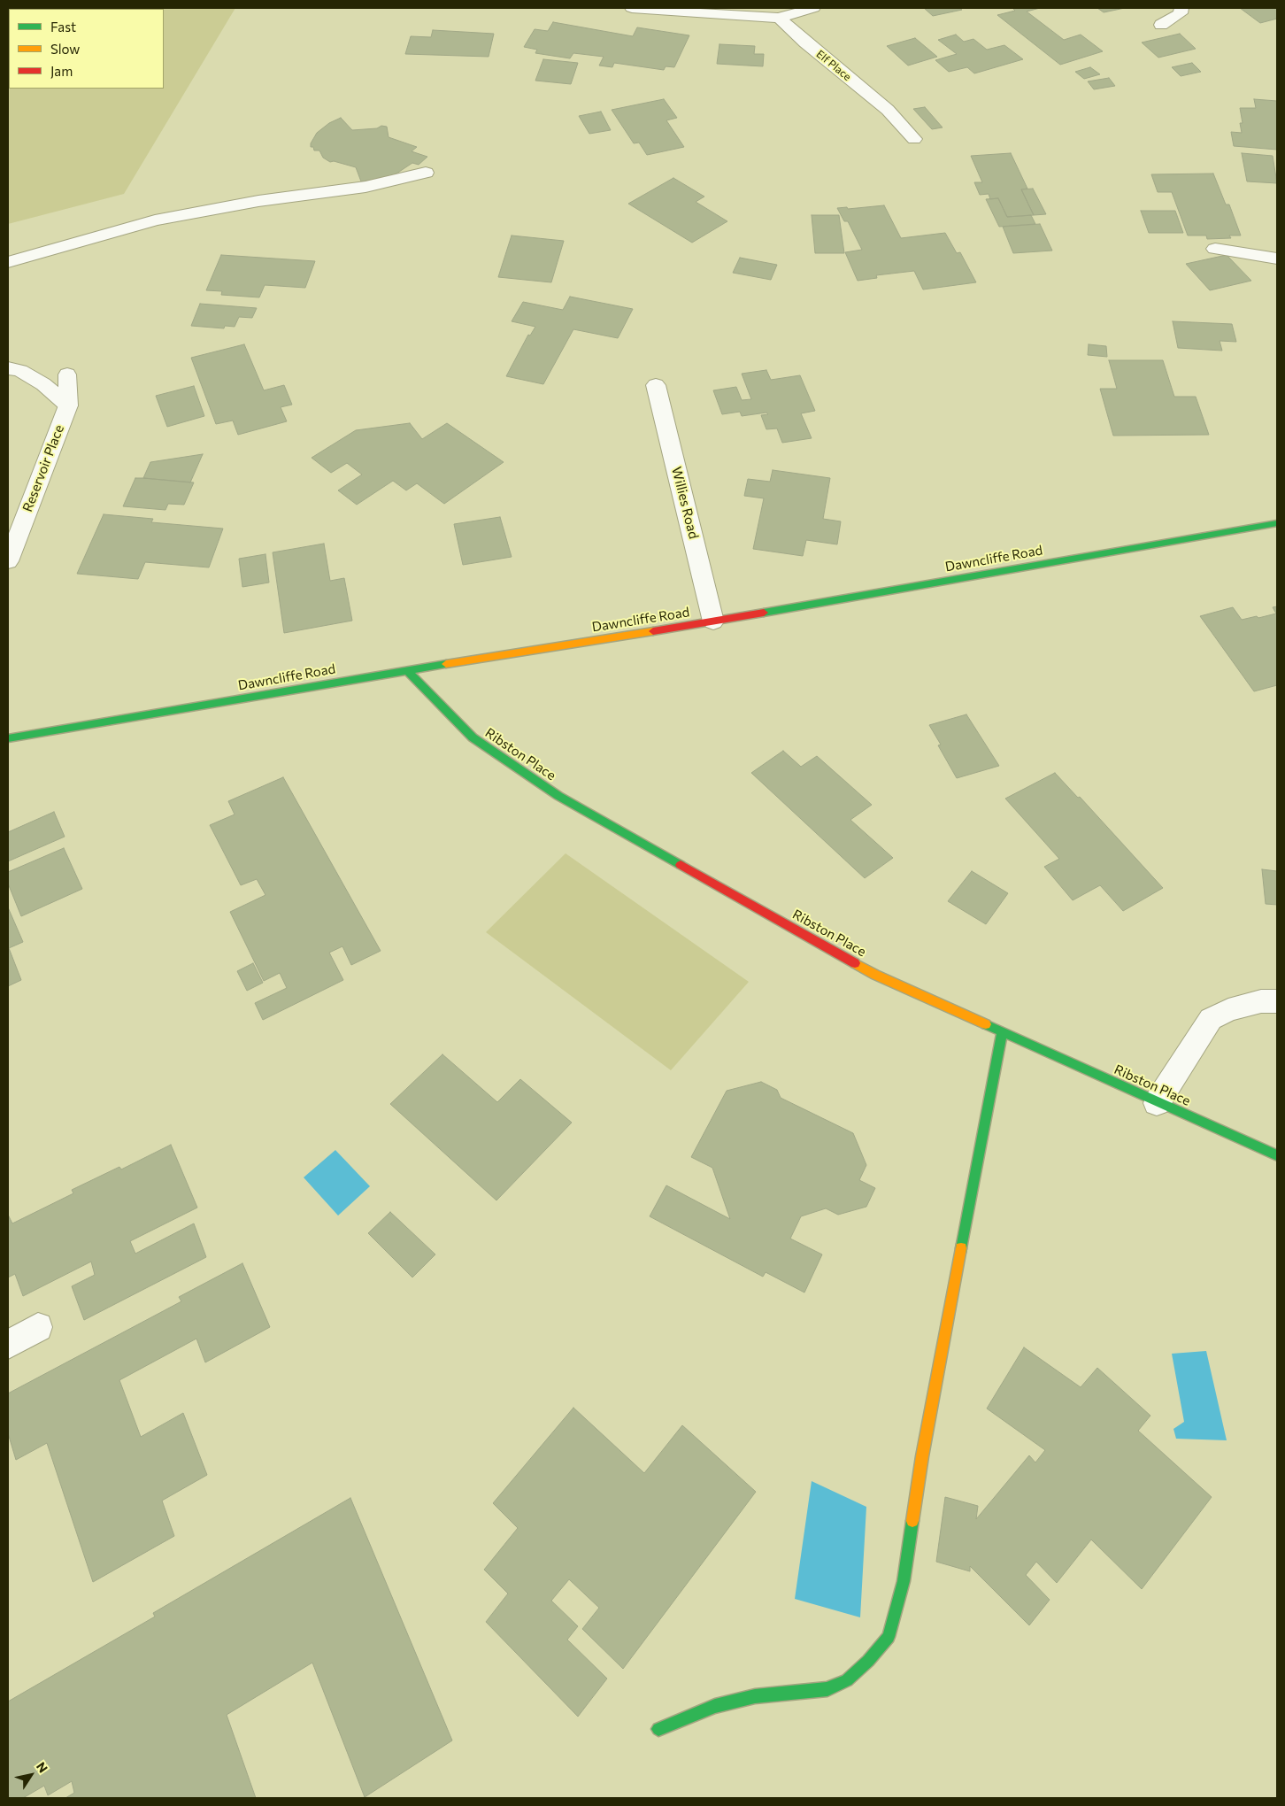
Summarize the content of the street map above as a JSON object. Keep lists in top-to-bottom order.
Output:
{
  "streets": {
    "street": [
      "Elf Place",
      "Reservoir Place",
      "Willies Road",
      "Dawncliffe Road",
      "Ribston Place"
    ]
  },
  "crossings": [
    ["Willies Road", "Dawncliffe Road"],
    ["Dawncliffe Road", "Ribston Place"]
  ],
  "legend": ["Fast", "Slow", "Jam"],
  "north": "top right"
}
